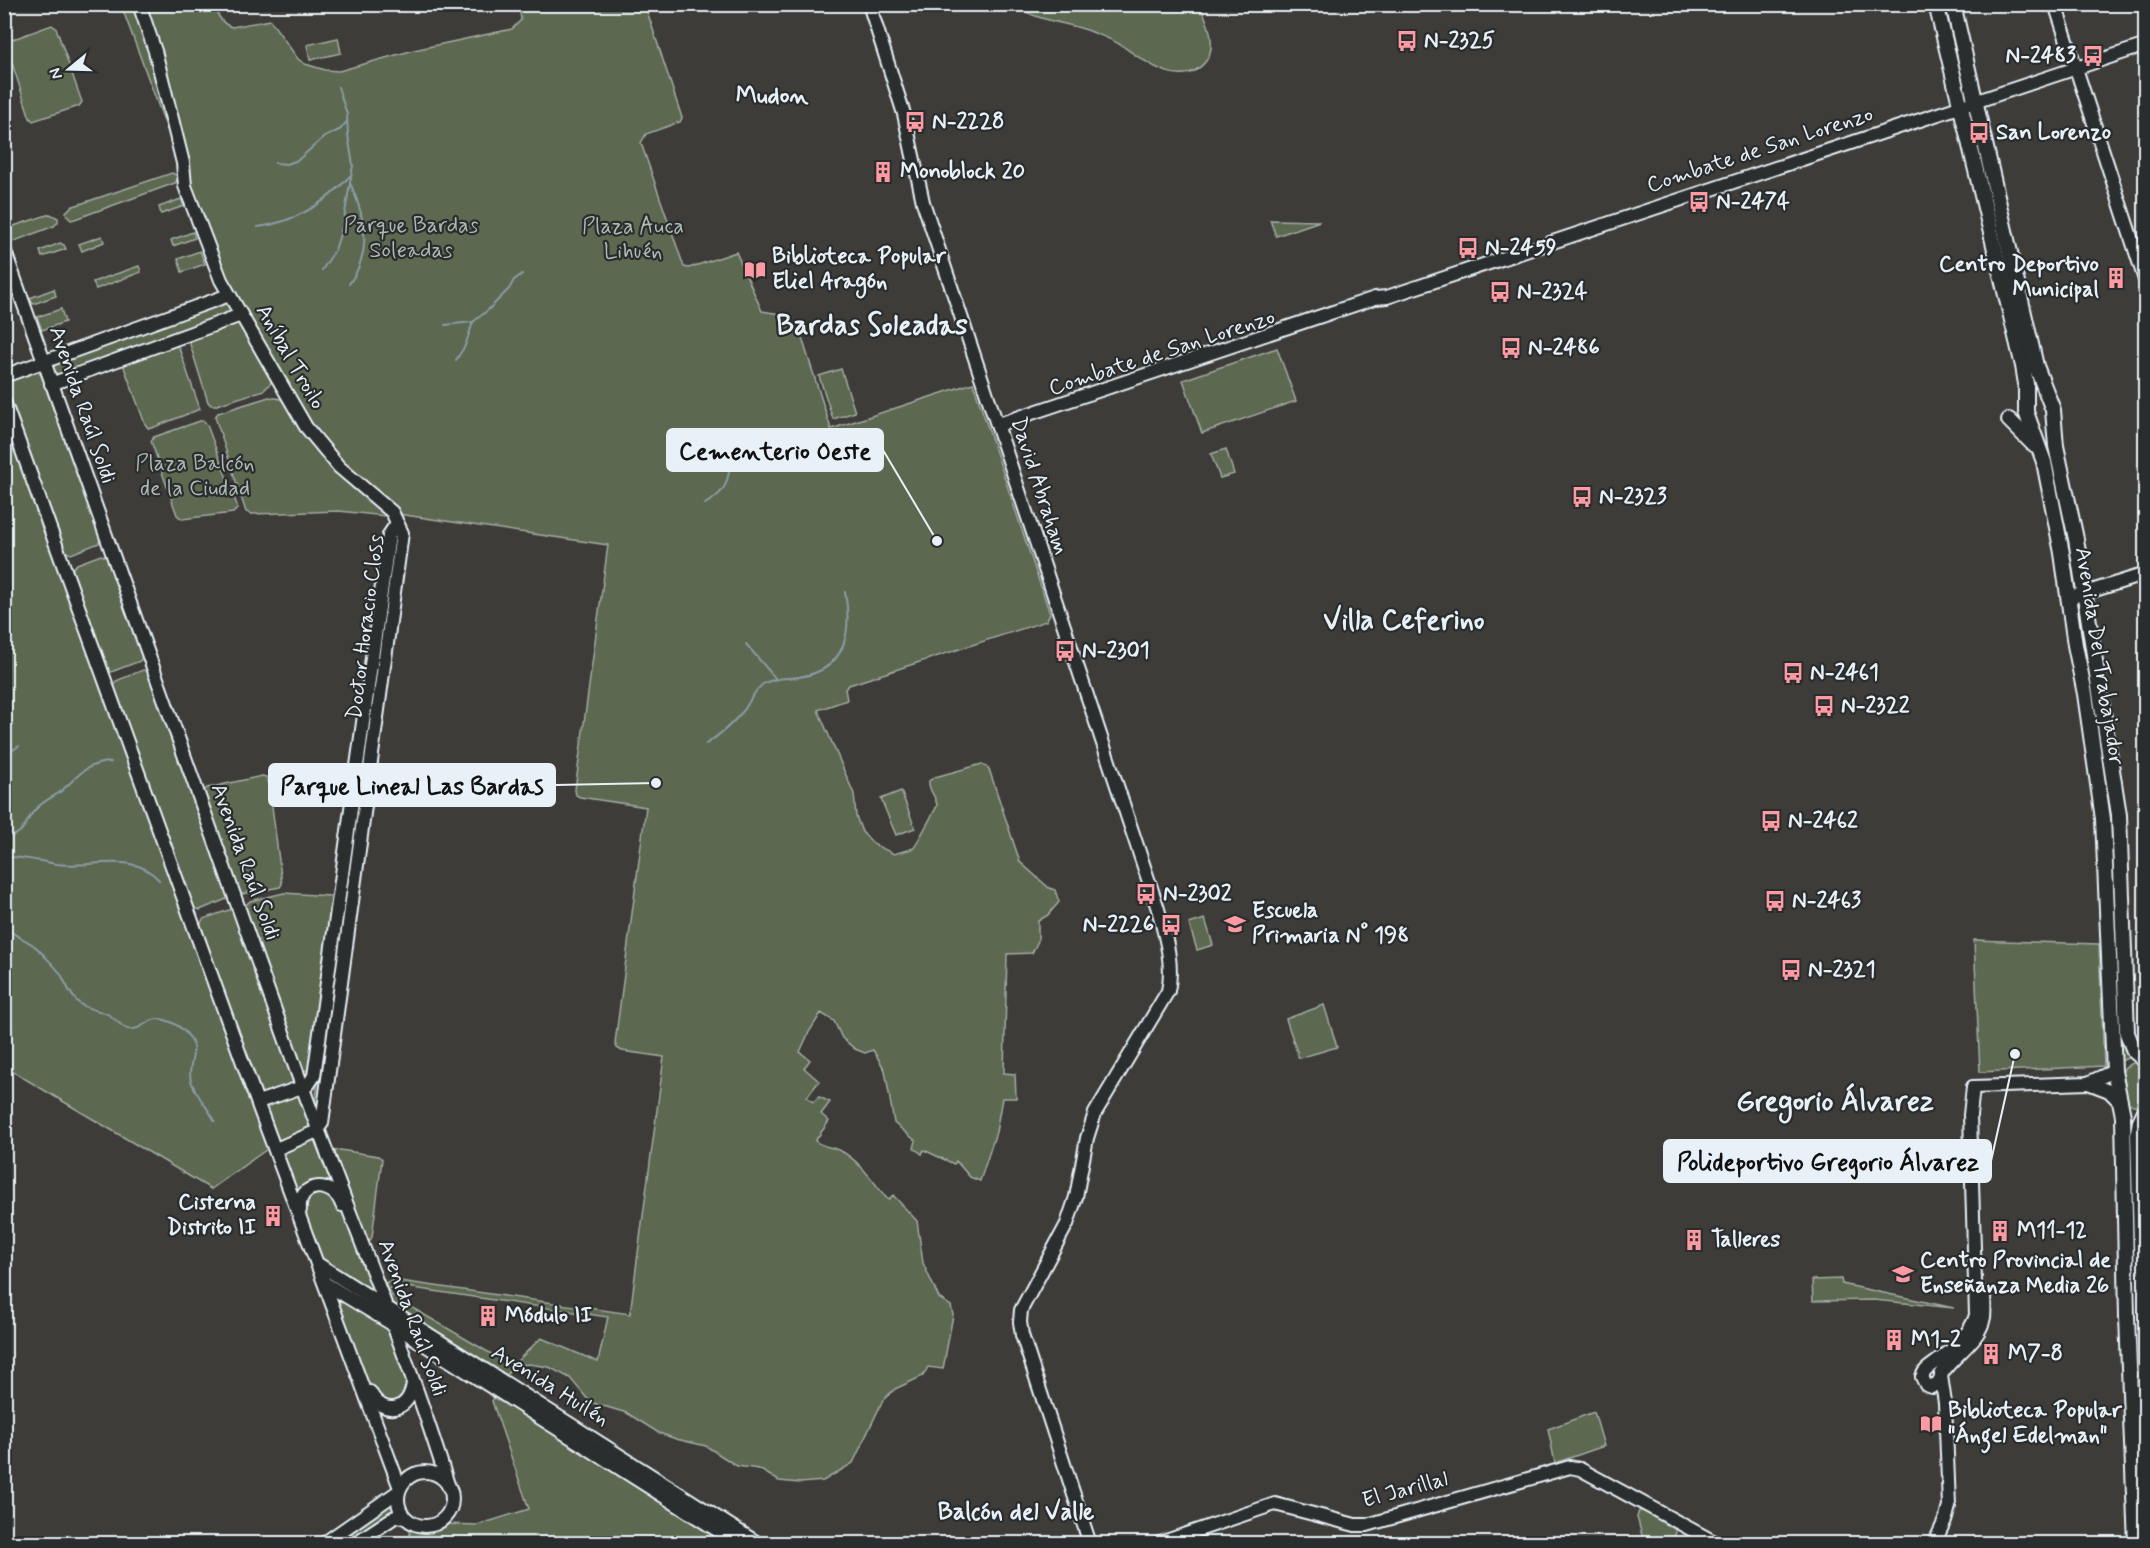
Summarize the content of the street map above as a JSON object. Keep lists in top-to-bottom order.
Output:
{
  "streets": {
    "main road": [
      "Combate de San Lorenzo",
      "Aníbal Troilo",
      "Avenida Raúl Soldi",
      "David Abraham",
      "Doctor Horacio Closs",
      "Avenida Del Trabajador",
      "Avenida Huilén",
      "El Jarillal"
    ]
  },
  "crossings": [
    ["Combate de San Lorenzo", "David Abraham"],
    ["Combate de San Lorenzo", "Avenida Del Trabajador"],
    ["Aníbal Troilo", "Doctor Horacio Closs"],
    ["Avenida Raúl Soldi", "Doctor Horacio Closs"],
    ["Avenida Raúl Soldi", "Avenida Huilén"]
  ],
  "districts": [
    "Mudon",
    "Bardas Soleadas",
    "Villa Ceferino",
    "Gregorio Álvarez",
    "Balcón del Valle"
  ],
  "parks": ["Parque Bardas Soleadas", "Plaza Auca Lihuén", "Plaza Balcón de la Ciudad"],
  "places": {
    "bus stop": [
      "N-2325",
      "N-2483",
      "N-2228",
      "San Lorenzo",
      "N-2474",
      "N-2459",
      "N-2324",
      "N-2486",
      "N-2323",
      "N-2301",
      "N-2461",
      "N-2322",
      "N-2462",
      "N-2302",
      "N-2463",
      "N-2226",
      "N-2321"
    ],
    "building": [
      "Monoblock 20",
      "Centro Deportivo Municipal",
      "Cisterna Distrito II",
      "M11-12",
      "Talleres",
      "Módulo II",
      "M1-2",
      "M7-8"
    ],
    "library": ["Biblioteca Popular Eliel Aragón", "Biblioteca Popular \"Ángel Edelman\""],
    "other": ["Cementerio Oeste", "Parque Lineal Las Bardas", "Polideportivo Gregorio Álvarez"],
    "school or university": ["Escuela Primaria N° 198", "Centro Provincial de Enseñanza Media 26"]
  },
  "north": "left"
}
